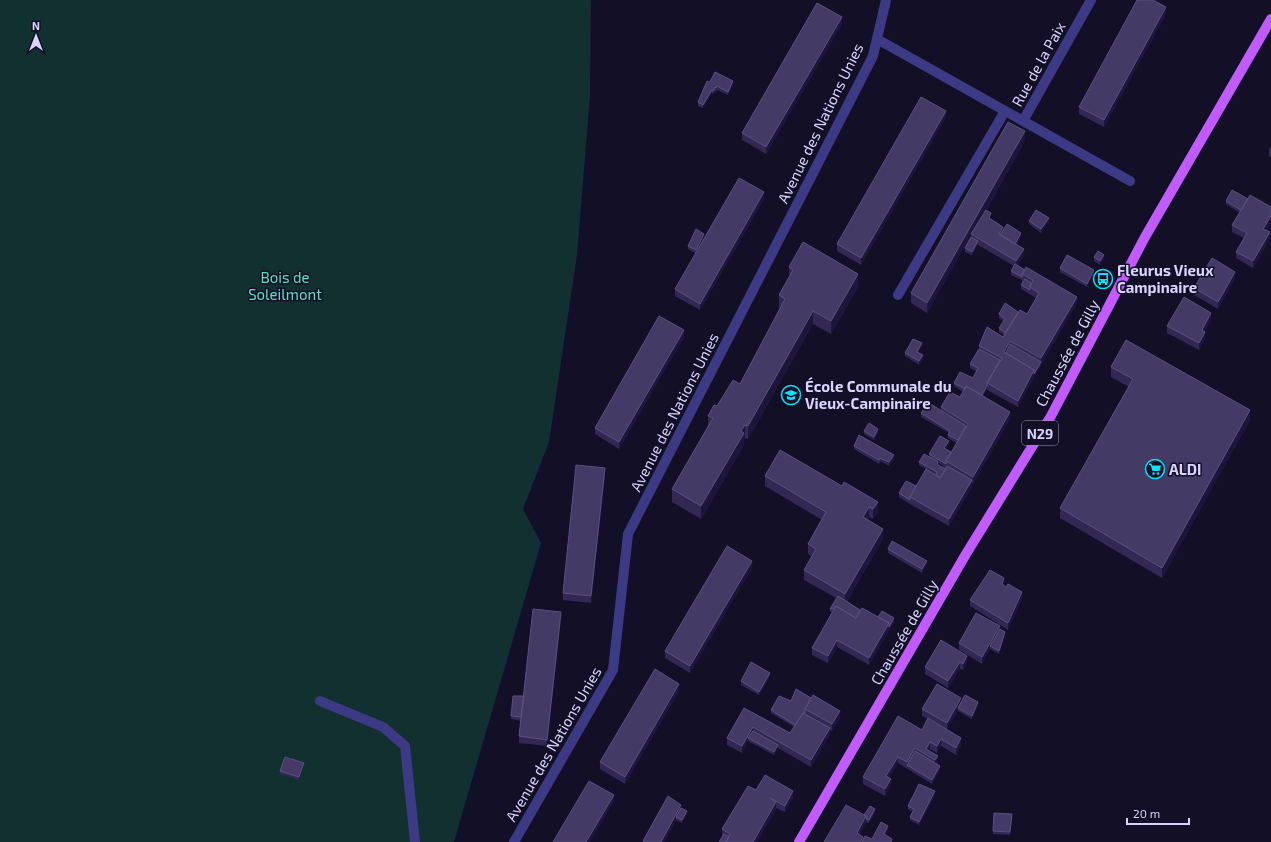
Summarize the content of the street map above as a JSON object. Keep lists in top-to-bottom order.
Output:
{
  "streets": {
    "main road": ["Chaussée de Gilly", "N29"],
    "street": ["Rue de la Paix", "Avenue des Nations Unies"]
  },
  "parks": ["Bois de Soleilmont"],
  "places": {
    "bus stop": ["Fleurus Vieux Campinaire"],
    "school or university": ["École Communale du Vieux-Campinaire"],
    "supermarket": ["ALDI"]
  },
  "scale_bar": "20 m",
  "north": "top"
}
